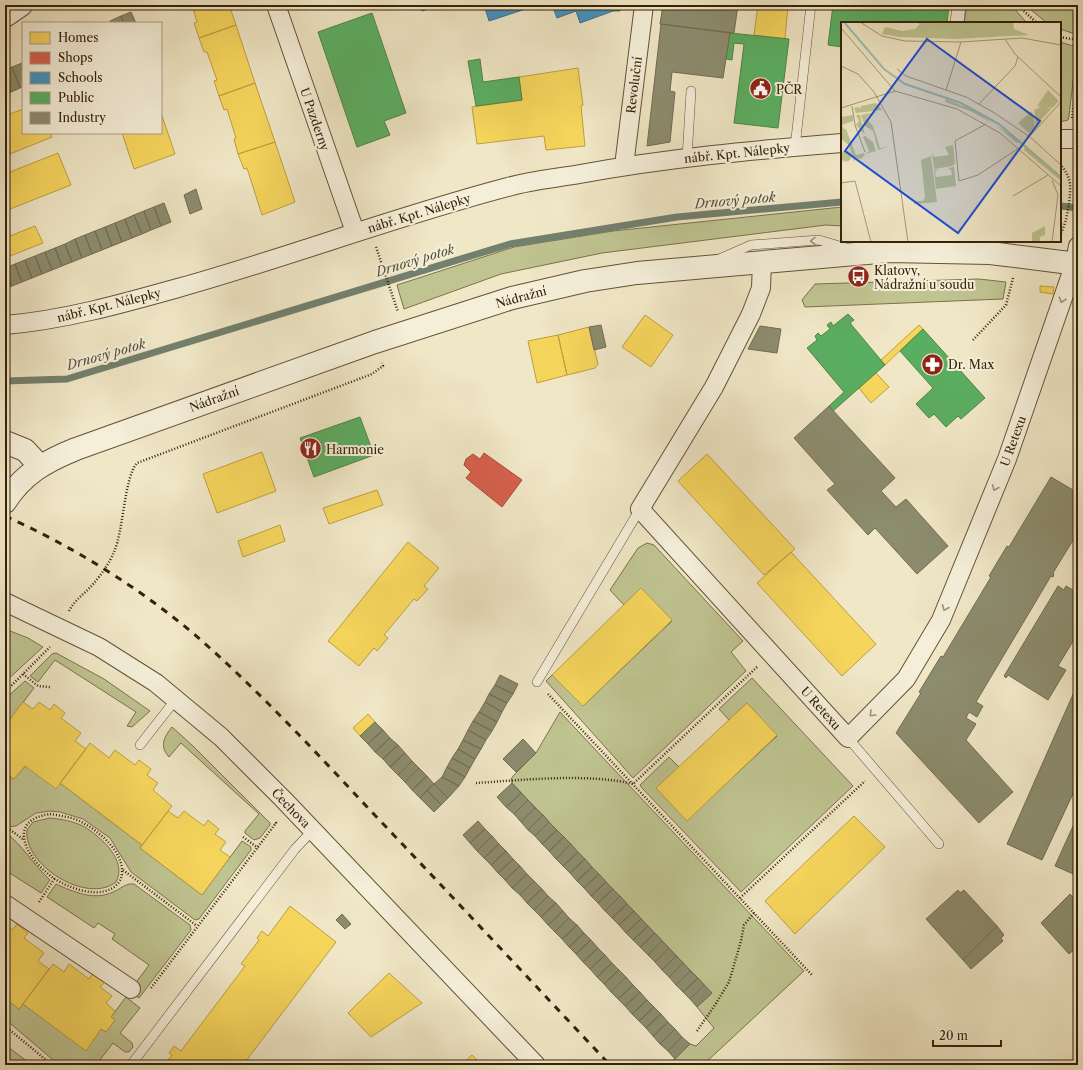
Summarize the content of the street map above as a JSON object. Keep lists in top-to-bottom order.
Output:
{
  "streets": {
    "street": [
      "Revoluční",
      "U Pazderny",
      "nábř. Kpt. Nálepky",
      "Nádražní",
      "U Retexu",
      "Čechova"
    ]
  },
  "crossings": [
    ["Revoluční", "nábř. Kpt. Nálepky"],
    ["U Pazderny", "nábř. Kpt. Nálepky"],
    ["Nádražní", "U Retexu"]
  ],
  "one_way": ["U Retexu"],
  "water": ["Drnový potok"],
  "places": {
    "public building": ["PČR"],
    "bus stop": ["Klatovy, Nádražní u soudu"],
    "pharmacy": ["Dr. Max"],
    "restaurant": ["Harmonie"]
  },
  "legend": [
    "Homes",
    "Shops",
    "Schools",
    "Public",
    "Industry"
  ],
  "scale_bar": "20 m"
}
